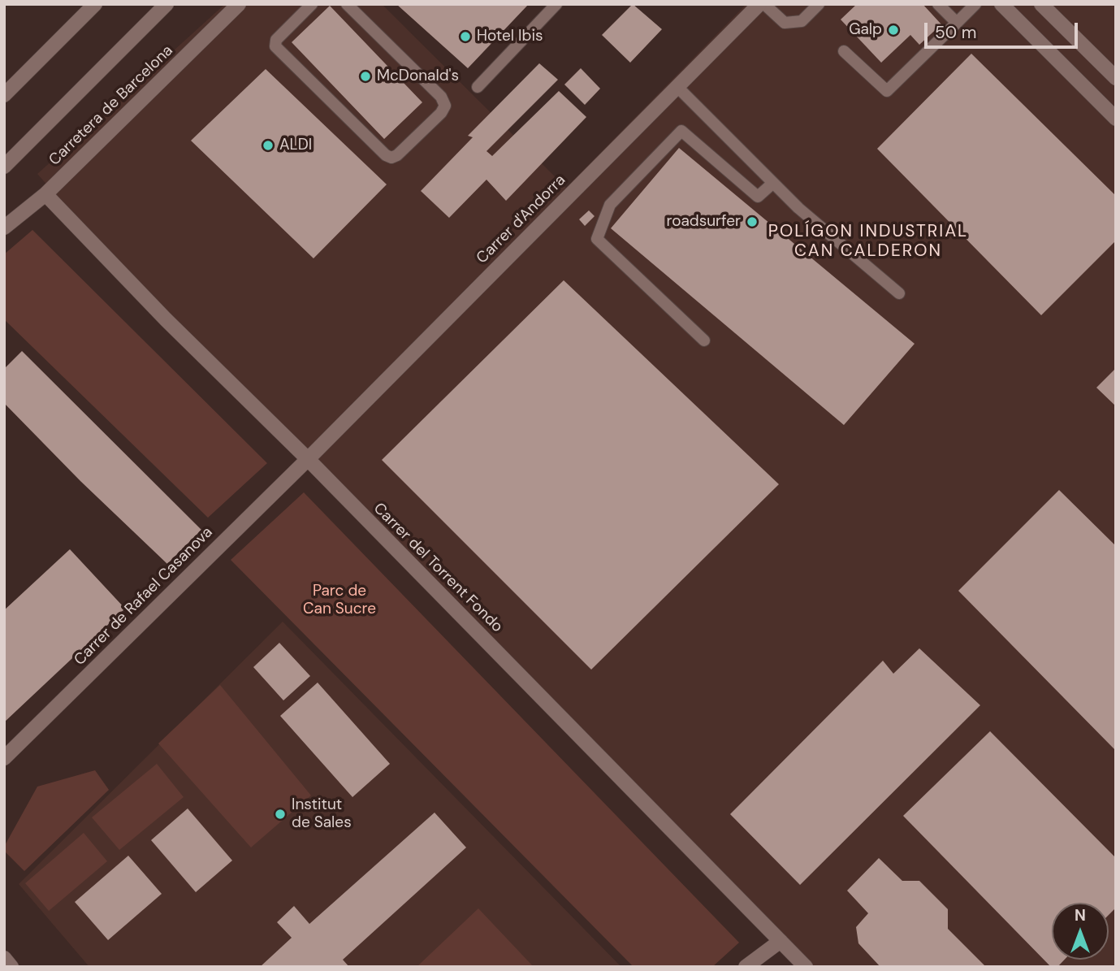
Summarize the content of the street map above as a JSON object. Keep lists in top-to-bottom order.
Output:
{
  "streets": {
    "street": [
      "Carretera de Barcelona",
      "Carrer d'Andorra",
      "Carrer del Torrent Fondo",
      "Carrer de Rafael Casanova"
    ]
  },
  "crossings": [
    ["Carretera de Barcelona", "Carrer del Torrent Fondo"],
    ["Carrer d'Andorra", "Carrer del Torrent Fondo"],
    ["Carrer d'Andorra", "Carrer de Rafael Casanova"],
    ["Carrer del Torrent Fondo", "Carrer de Rafael Casanova"]
  ],
  "districts": ["POLÍGON INDUSTRIAL CAN CALDERON"],
  "parks": ["Parc de Can Sucre"],
  "places": [
    "Galp",
    "Hotel Ibis",
    "McDonald's",
    "ALDI",
    "roadsurfer",
    "Institut de Sales"
  ],
  "scale_bar": "50 m",
  "north": "top"
}
